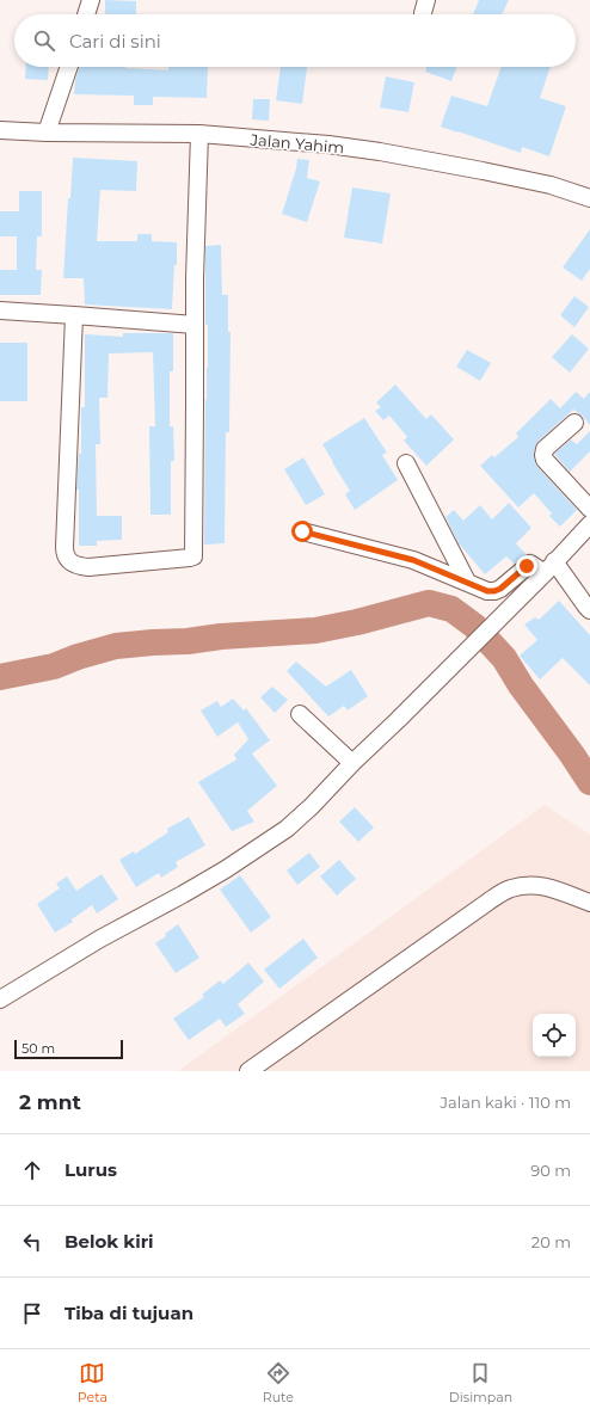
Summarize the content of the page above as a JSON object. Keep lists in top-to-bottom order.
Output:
{
  "streets": {
    "street": ["Jalan Yahim"]
  },
  "scale_bar": "50 m",
  "page": {
    "search": "Cari di sini",
    "scale": "50 m",
    "heading": ["2 mnt", "Jalan kaki · 110 m"],
    "list": [
      ["Lurus", "90 m"],
      ["Belok kiri", "20 m"],
      "Tiba di tujuan"
    ],
    "nav": ["Peta", "Rute", "Disimpan"]
  }
}
